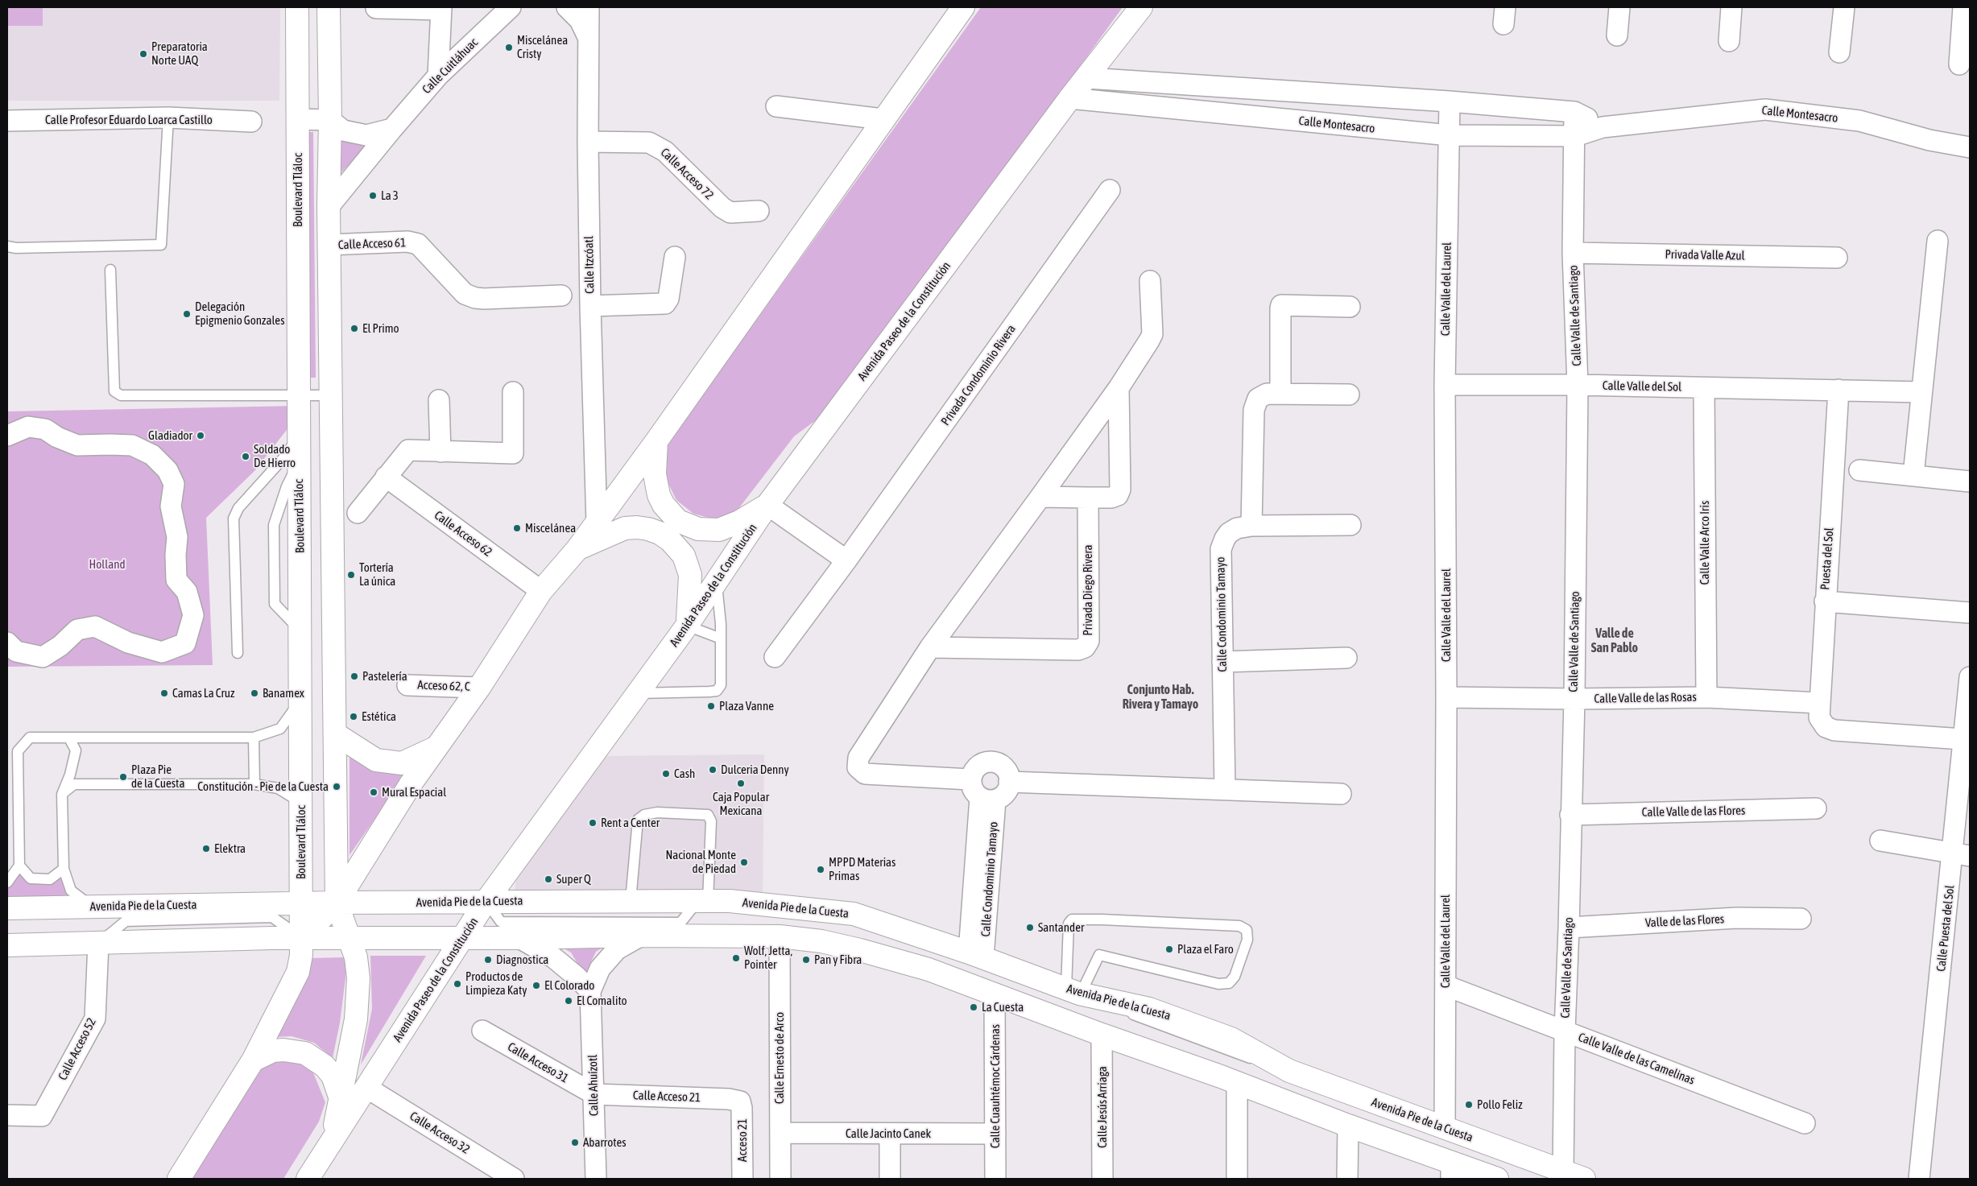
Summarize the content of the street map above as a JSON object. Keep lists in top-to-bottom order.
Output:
{
  "streets": {
    "street": [
      "Calle Cuitláhuac",
      "Calle Montesacro",
      "Calle Profesor Eduardo Loarca Castillo",
      "Calle Acceso 72",
      "Boulevard Tláloc",
      "Calle Acceso 61",
      "Privada Valle Azul",
      "Calle Itzcóatl",
      "Calle Valle del Laurel",
      "Calle Valle de Santiago",
      "Avenida Paseo de la Constitución",
      "Privada Condominio Rivera",
      "Calle Valle del Sol",
      "Calle Acceso 62",
      "Calle Valle Arco Iris",
      "Puesta del Sol",
      "Privada Diego Rivera",
      "Calle Condominio Tamayo",
      "Acceso 62, C",
      "Calle Valle de las Rosas",
      "Calle Valle de las Flores",
      "Avenida Pie de la Cuesta",
      "Valle de las Flores",
      "Calle Puesta del Sol",
      "Calle Acceso 52",
      "Calle Ernesto de Arco",
      "Calle Valle de las Camelinas",
      "Calle Acceso 31",
      "Calle Ahuízotl",
      "Calle Cuauhtémoc Cárdenas",
      "Calle Acceso 21",
      "Calle Jesús Arriaga",
      "Calle Acceso 32",
      "Calle Jacinto Canek",
      "Acceso 21"
    ]
  },
  "crossings": [
    ["Calle Montesacro", "Calle Valle del Laurel"],
    ["Calle Montesacro", "Calle Valle de Santiago"],
    ["Calle Montesacro", "Avenida Paseo de la Constitución"],
    ["Calle Acceso 72", "Calle Itzcóatl"],
    ["Boulevard Tláloc", "Avenida Pie de la Cuesta"],
    ["Privada Valle Azul", "Calle Valle de Santiago"],
    ["Calle Valle del Laurel", "Calle Valle del Sol"],
    ["Calle Valle del Laurel", "Calle Valle de las Rosas"],
    ["Calle Valle del Laurel", "Avenida Pie de la Cuesta"],
    ["Calle Valle del Laurel", "Calle Valle de las Camelinas"],
    ["Calle Valle de Santiago", "Calle Valle del Sol"],
    ["Calle Valle de Santiago", "Calle Valle de las Rosas"],
    ["Calle Valle de Santiago", "Calle Valle de las Flores"],
    ["Calle Valle de Santiago", "Avenida Pie de la Cuesta"],
    ["Calle Valle de Santiago", "Valle de las Flores"],
    ["Calle Valle de Santiago", "Calle Valle de las Camelinas"],
    ["Avenida Paseo de la Constitución", "Avenida Pie de la Cuesta"],
    ["Avenida Paseo de la Constitución", "Calle Acceso 32"],
    ["Calle Valle del Sol", "Calle Valle Arco Iris"],
    ["Calle Valle del Sol", "Puesta del Sol"],
    ["Calle Valle Arco Iris", "Calle Valle de las Rosas"],
    ["Puesta del Sol", "Calle Valle de las Rosas"],
    ["Puesta del Sol", "Calle Puesta del Sol"],
    ["Calle Condominio Tamayo", "Avenida Pie de la Cuesta"],
    ["Calle Ernesto de Arco", "Calle Jacinto Canek"],
    ["Calle Acceso 31", "Calle Ahuízotl"],
    ["Calle Acceso 31", "Calle Acceso 21"],
    ["Calle Ahuízotl", "Calle Acceso 21"],
    ["Calle Cuauhtémoc Cárdenas", "Calle Jacinto Canek"],
    ["Calle Acceso 21", "Acceso 21"]
  ],
  "districts": ["Valle de San Pablo", "Conjunto Hab. Rivera y Tamayo"],
  "parks": ["Holland"],
  "places": [
    "Miscelánea Cristy",
    "Preparatoria Norte UAQ",
    "La 3",
    "Delegación Epigmenio Gonzales",
    "El Primo",
    "Gladiador",
    "Soldado De Hierro",
    "Miscelánea",
    "Tortería La única",
    "Pastelería",
    "Camas La Cruz",
    "Banamex",
    "Plaza Vanne",
    "Estética",
    "Dulceria Denny",
    "Cash",
    "Plaza Pie de la Cuesta",
    "Caja Popular Mexicana",
    "Constitución - Pie de la Cuesta",
    "Mural Espacial",
    "Rent a Center",
    "Elektra",
    "Nacional Monte de Piedad",
    "MPPD Materias Primas",
    "Super Q",
    "Santander",
    "Plaza el Faro",
    "Wolf, Jetta, Pointer",
    "Diagnostica",
    "Pan y Fibra",
    "Productos de Limpieza Katy",
    "El Colorado",
    "El Comalito",
    "La Cuesta",
    "Pollo Feliz",
    "Abarrotes"
  ]
}
